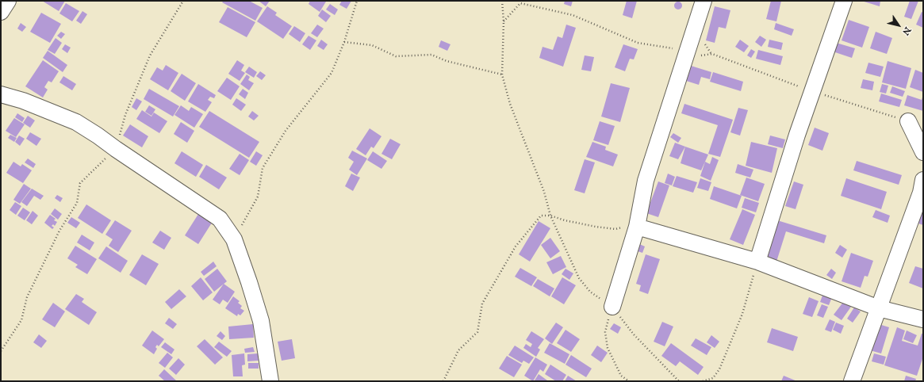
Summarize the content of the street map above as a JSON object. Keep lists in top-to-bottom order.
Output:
{
  "north": "bottom right"
}
